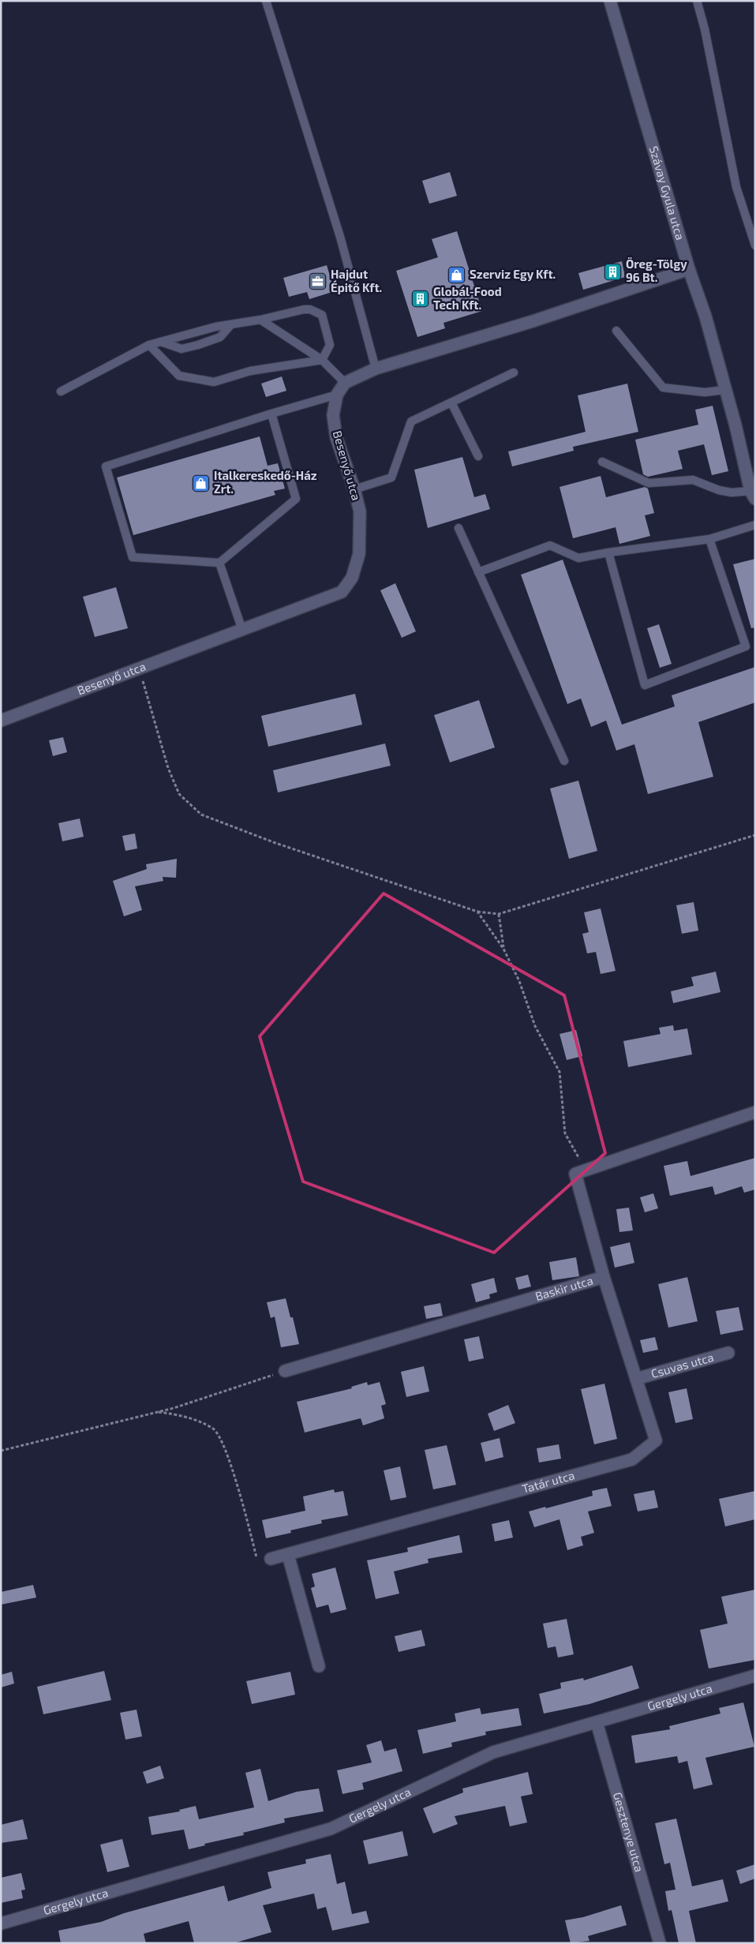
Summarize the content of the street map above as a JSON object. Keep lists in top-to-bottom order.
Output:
{
  "streets": {
    "street": [
      "Szávay Gyula utca",
      "Besenyő utca",
      "Baskir utca",
      "Csuvas utca",
      "Tatár utca",
      "Gergely utca",
      "Gesztenye utca"
    ]
  },
  "crossings": [
    ["Baskir utca", "Tatár utca"],
    ["Csuvas utca", "Tatár utca"],
    ["Gergely utca", "Gesztenye utca"]
  ],
  "places": {
    "building": ["Öreg-Tölgy 96 Bt.", "Globál-Food Tech Kft."],
    "shop": ["Szerviz Egy Kft.", "Italkereskedő-Ház Zrt."],
    "office": ["Hajdut Épitő Kft."]
  }
}
